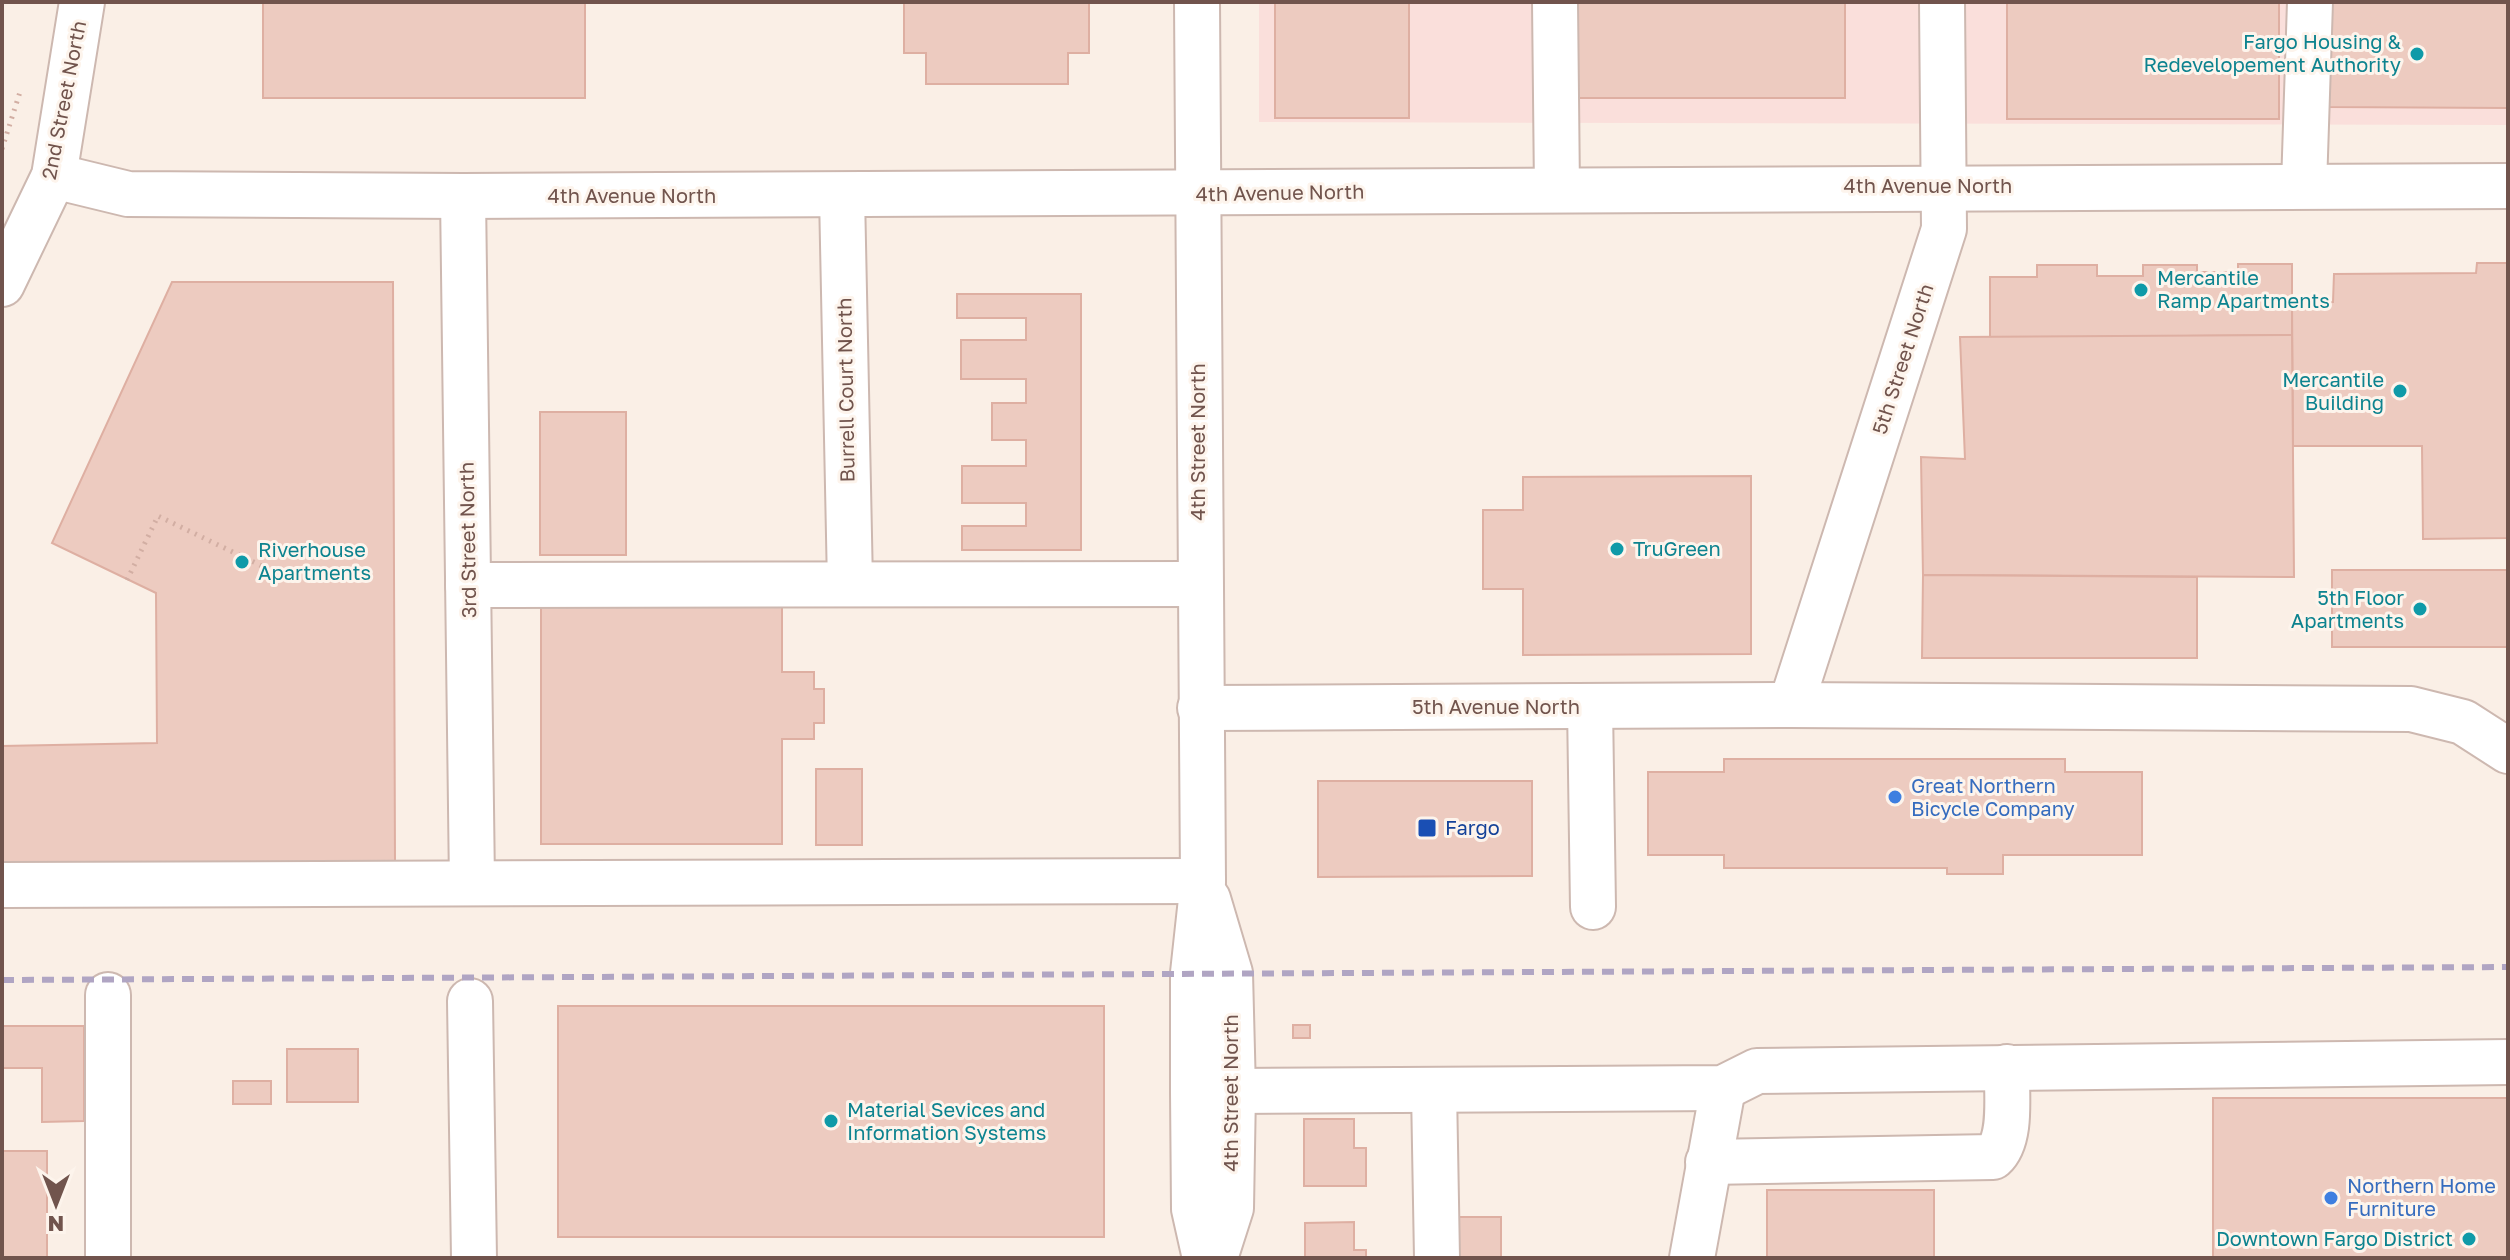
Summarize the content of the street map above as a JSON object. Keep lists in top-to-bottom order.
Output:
{
  "streets": {
    "street": [
      "2nd Street North",
      "4th Avenue North",
      "5th Street North",
      "Burrell Court North",
      "4th Street North",
      "3rd Street North",
      "5th Avenue North"
    ]
  },
  "crossings": [
    ["2nd Street North", "4th Avenue North"],
    ["4th Avenue North", "5th Street North"],
    ["4th Avenue North", "Burrell Court North"],
    ["4th Avenue North", "4th Street North"],
    ["4th Avenue North", "3rd Street North"],
    ["5th Street North", "5th Avenue North"],
    ["4th Street North", "5th Avenue North"]
  ],
  "places": {
    "other": [
      "Fargo Housing & Redevelopement Authority",
      "Mercantile Ramp Apartments",
      "Mercantile Building",
      "TruGreen",
      "Riverhouse Apartments",
      "5th Floor Apartments",
      "Great Northern Bicycle Company",
      "Material Sevices and Information Systems",
      "Northern Home Furniture",
      "Downtown Fargo District"
    ],
    "transit": ["Fargo"]
  },
  "north": "bottom"
}
